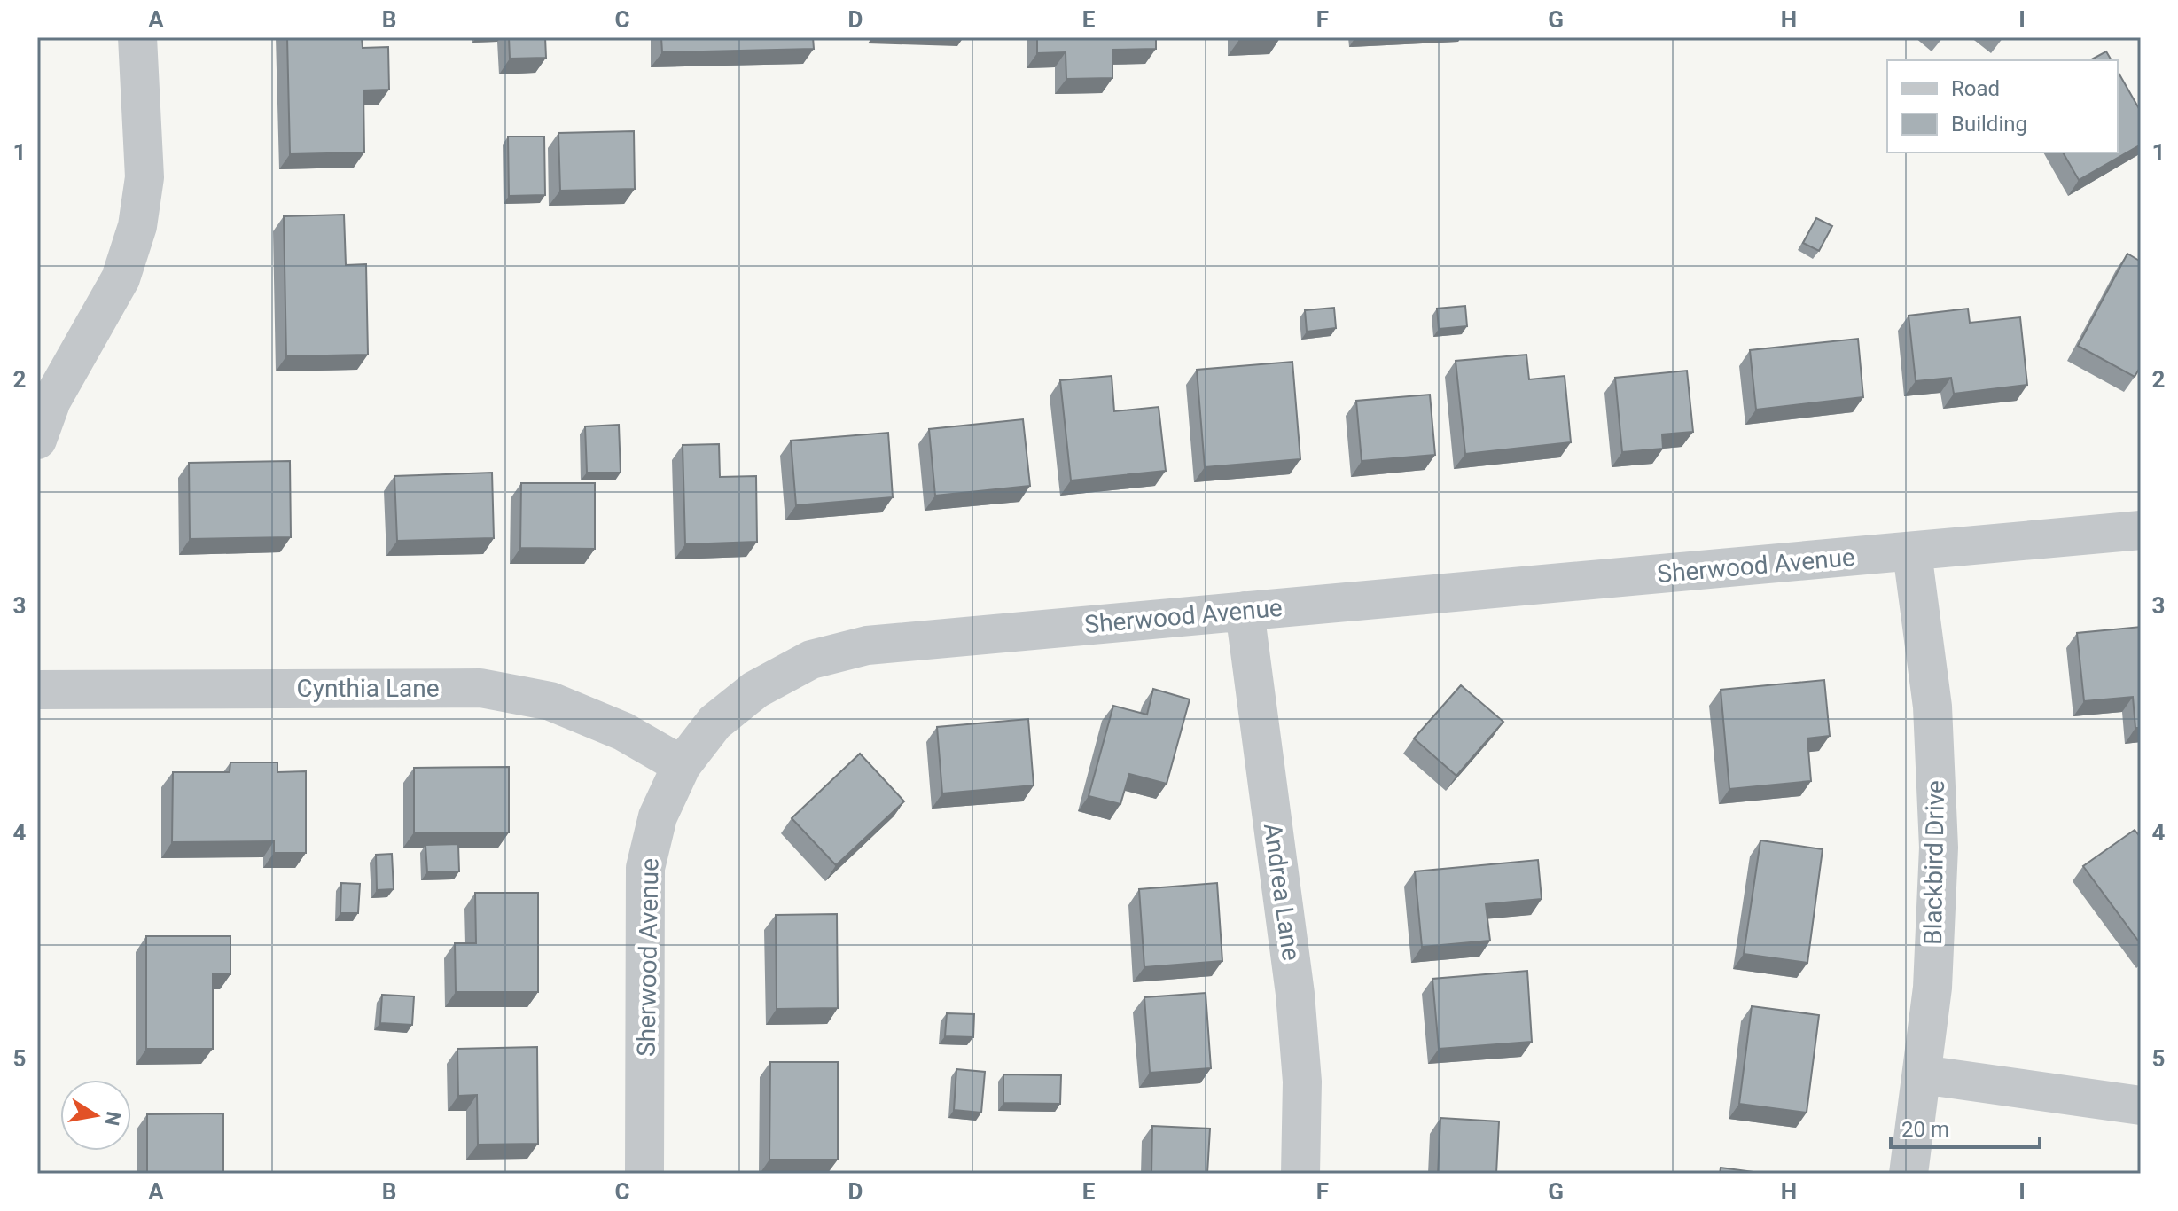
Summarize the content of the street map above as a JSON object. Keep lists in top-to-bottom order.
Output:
{
  "streets": {
    "street": [
      "Sherwood Avenue",
      "Cynthia Lane",
      "Blackbird Drive",
      "Andrea Lane"
    ]
  },
  "crossings": [
    ["Sherwood Avenue", "Cynthia Lane"],
    ["Sherwood Avenue", "Blackbird Drive"],
    ["Sherwood Avenue", "Andrea Lane"]
  ],
  "legend": ["Road", "Building"],
  "scale_bar": "20 m",
  "north": "right",
  "grid": {
    "columns": [
      "A",
      "B",
      "C",
      "D",
      "E",
      "F",
      "G",
      "H",
      "I"
    ],
    "rows": [
      "1",
      "2",
      "3",
      "4",
      "5"
    ]
  }
}
